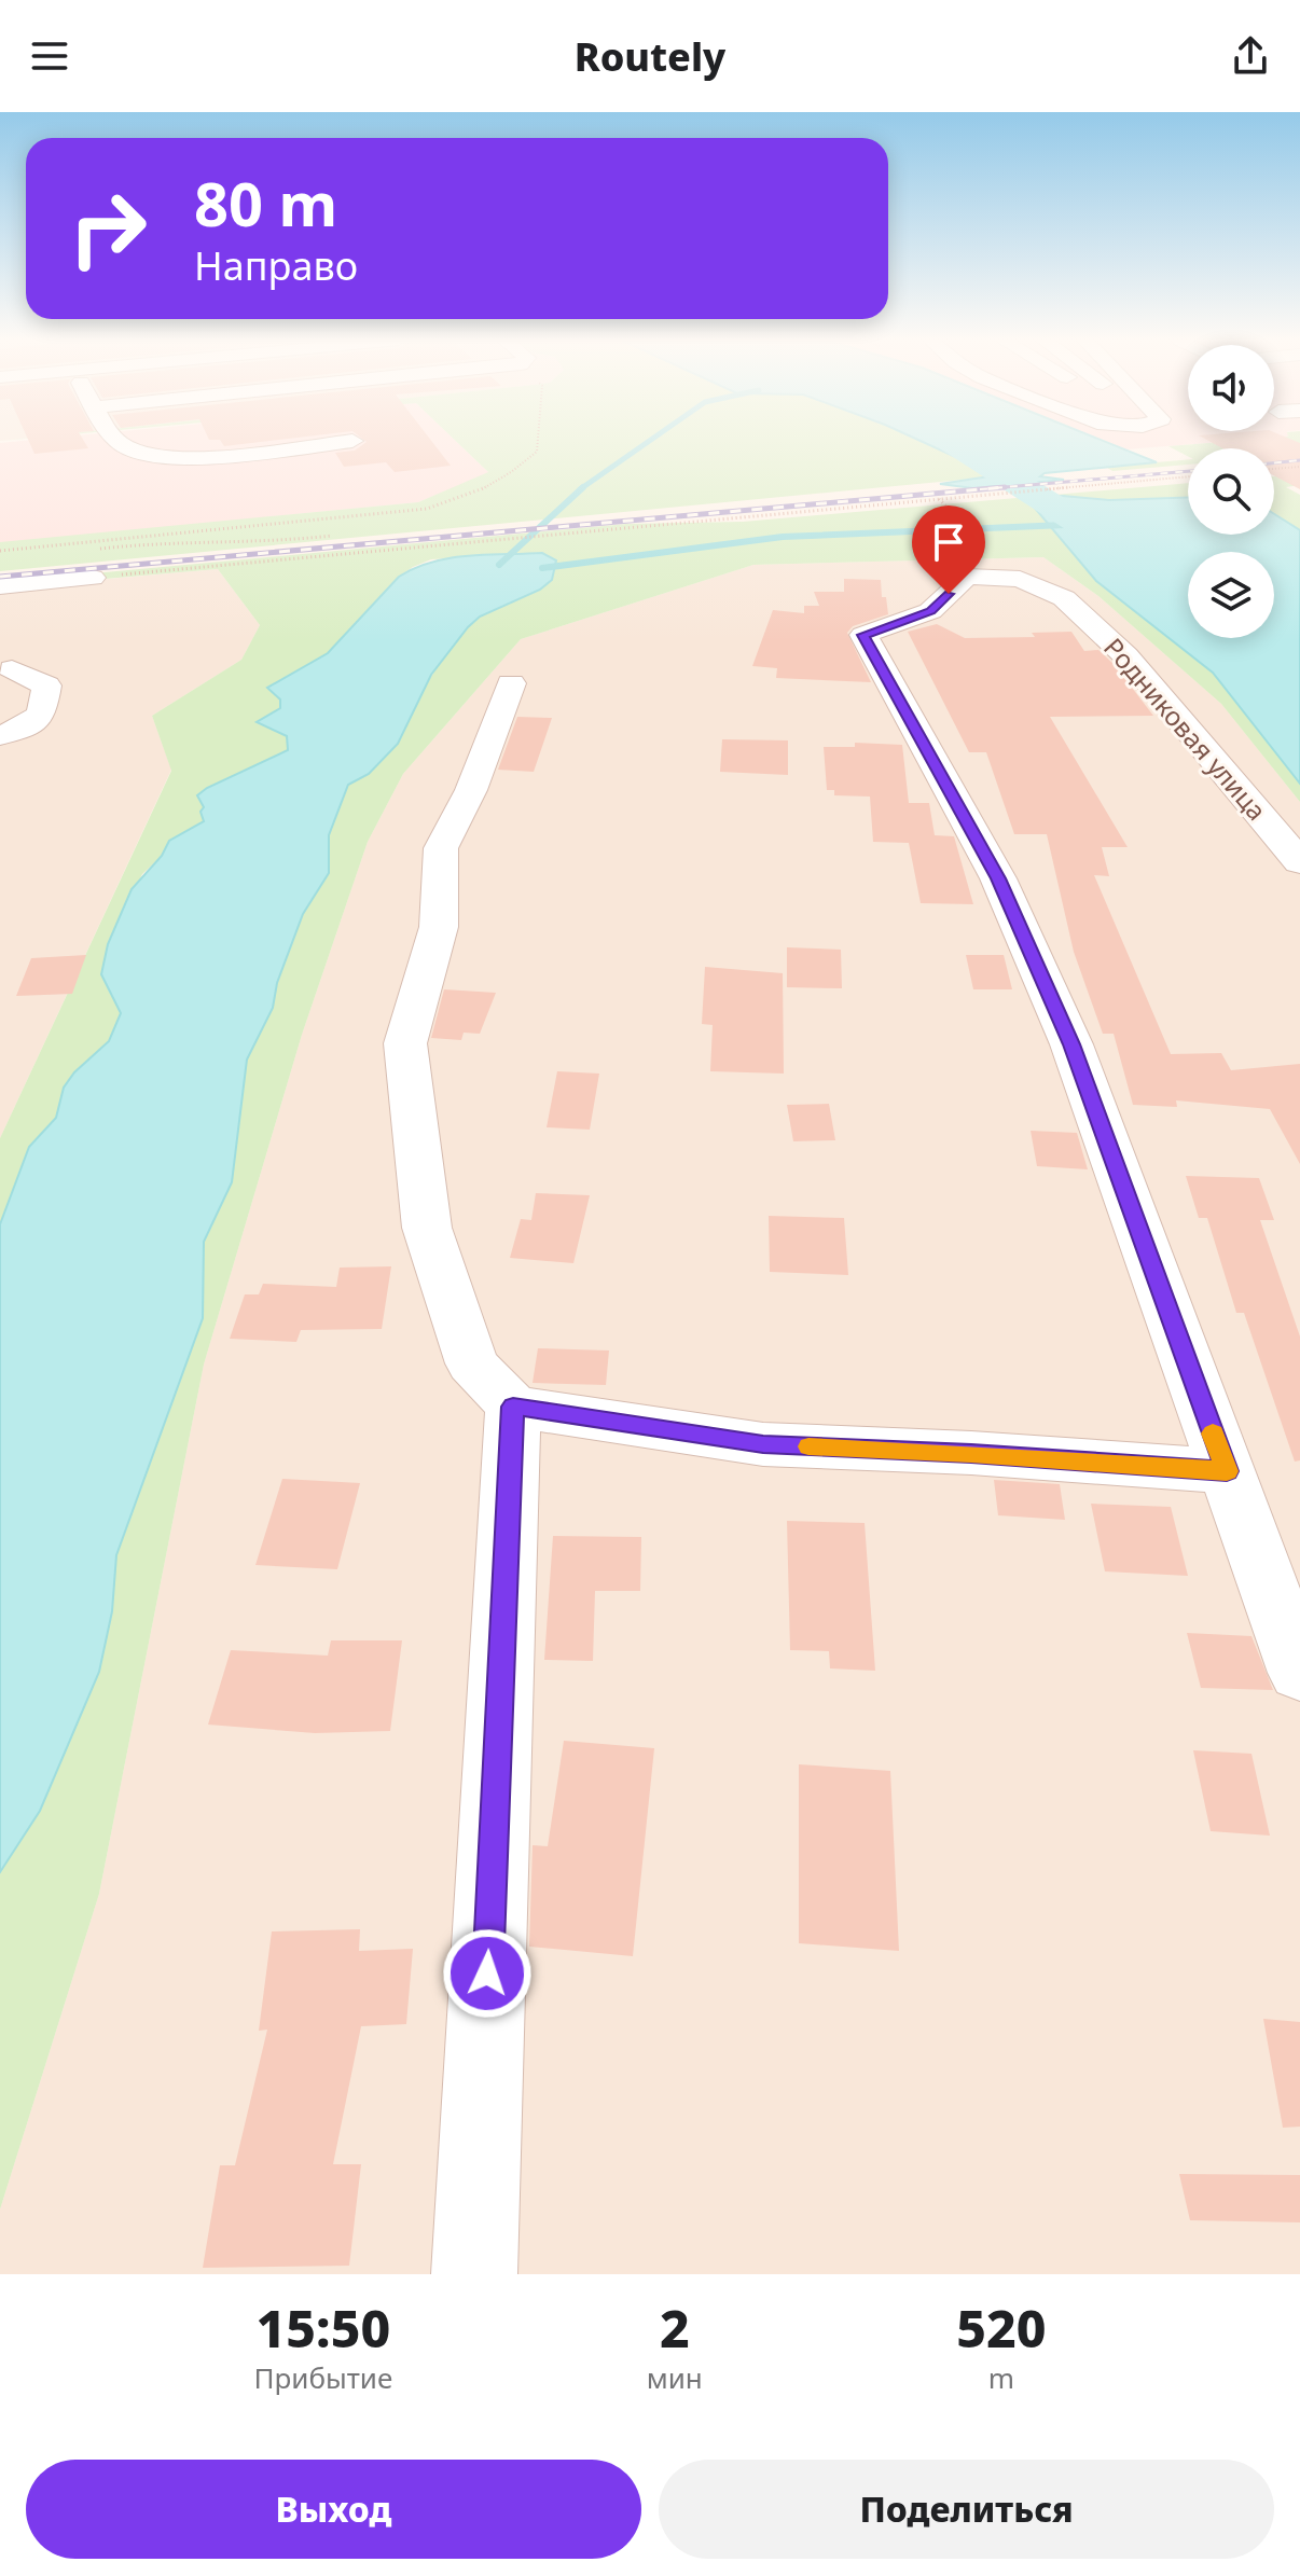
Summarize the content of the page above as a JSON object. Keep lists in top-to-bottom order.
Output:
{
  "streets": {
    "street": ["Родниковая улица"]
  },
  "page": {
    "header": "Routely",
    "turn": ["80 m", "Направо"],
    "eta": [
      "15:50",
      "Прибытие",
      "2",
      "мин",
      "520",
      "m"
    ],
    "buttons": ["Выход", "Поделиться"]
  }
}
